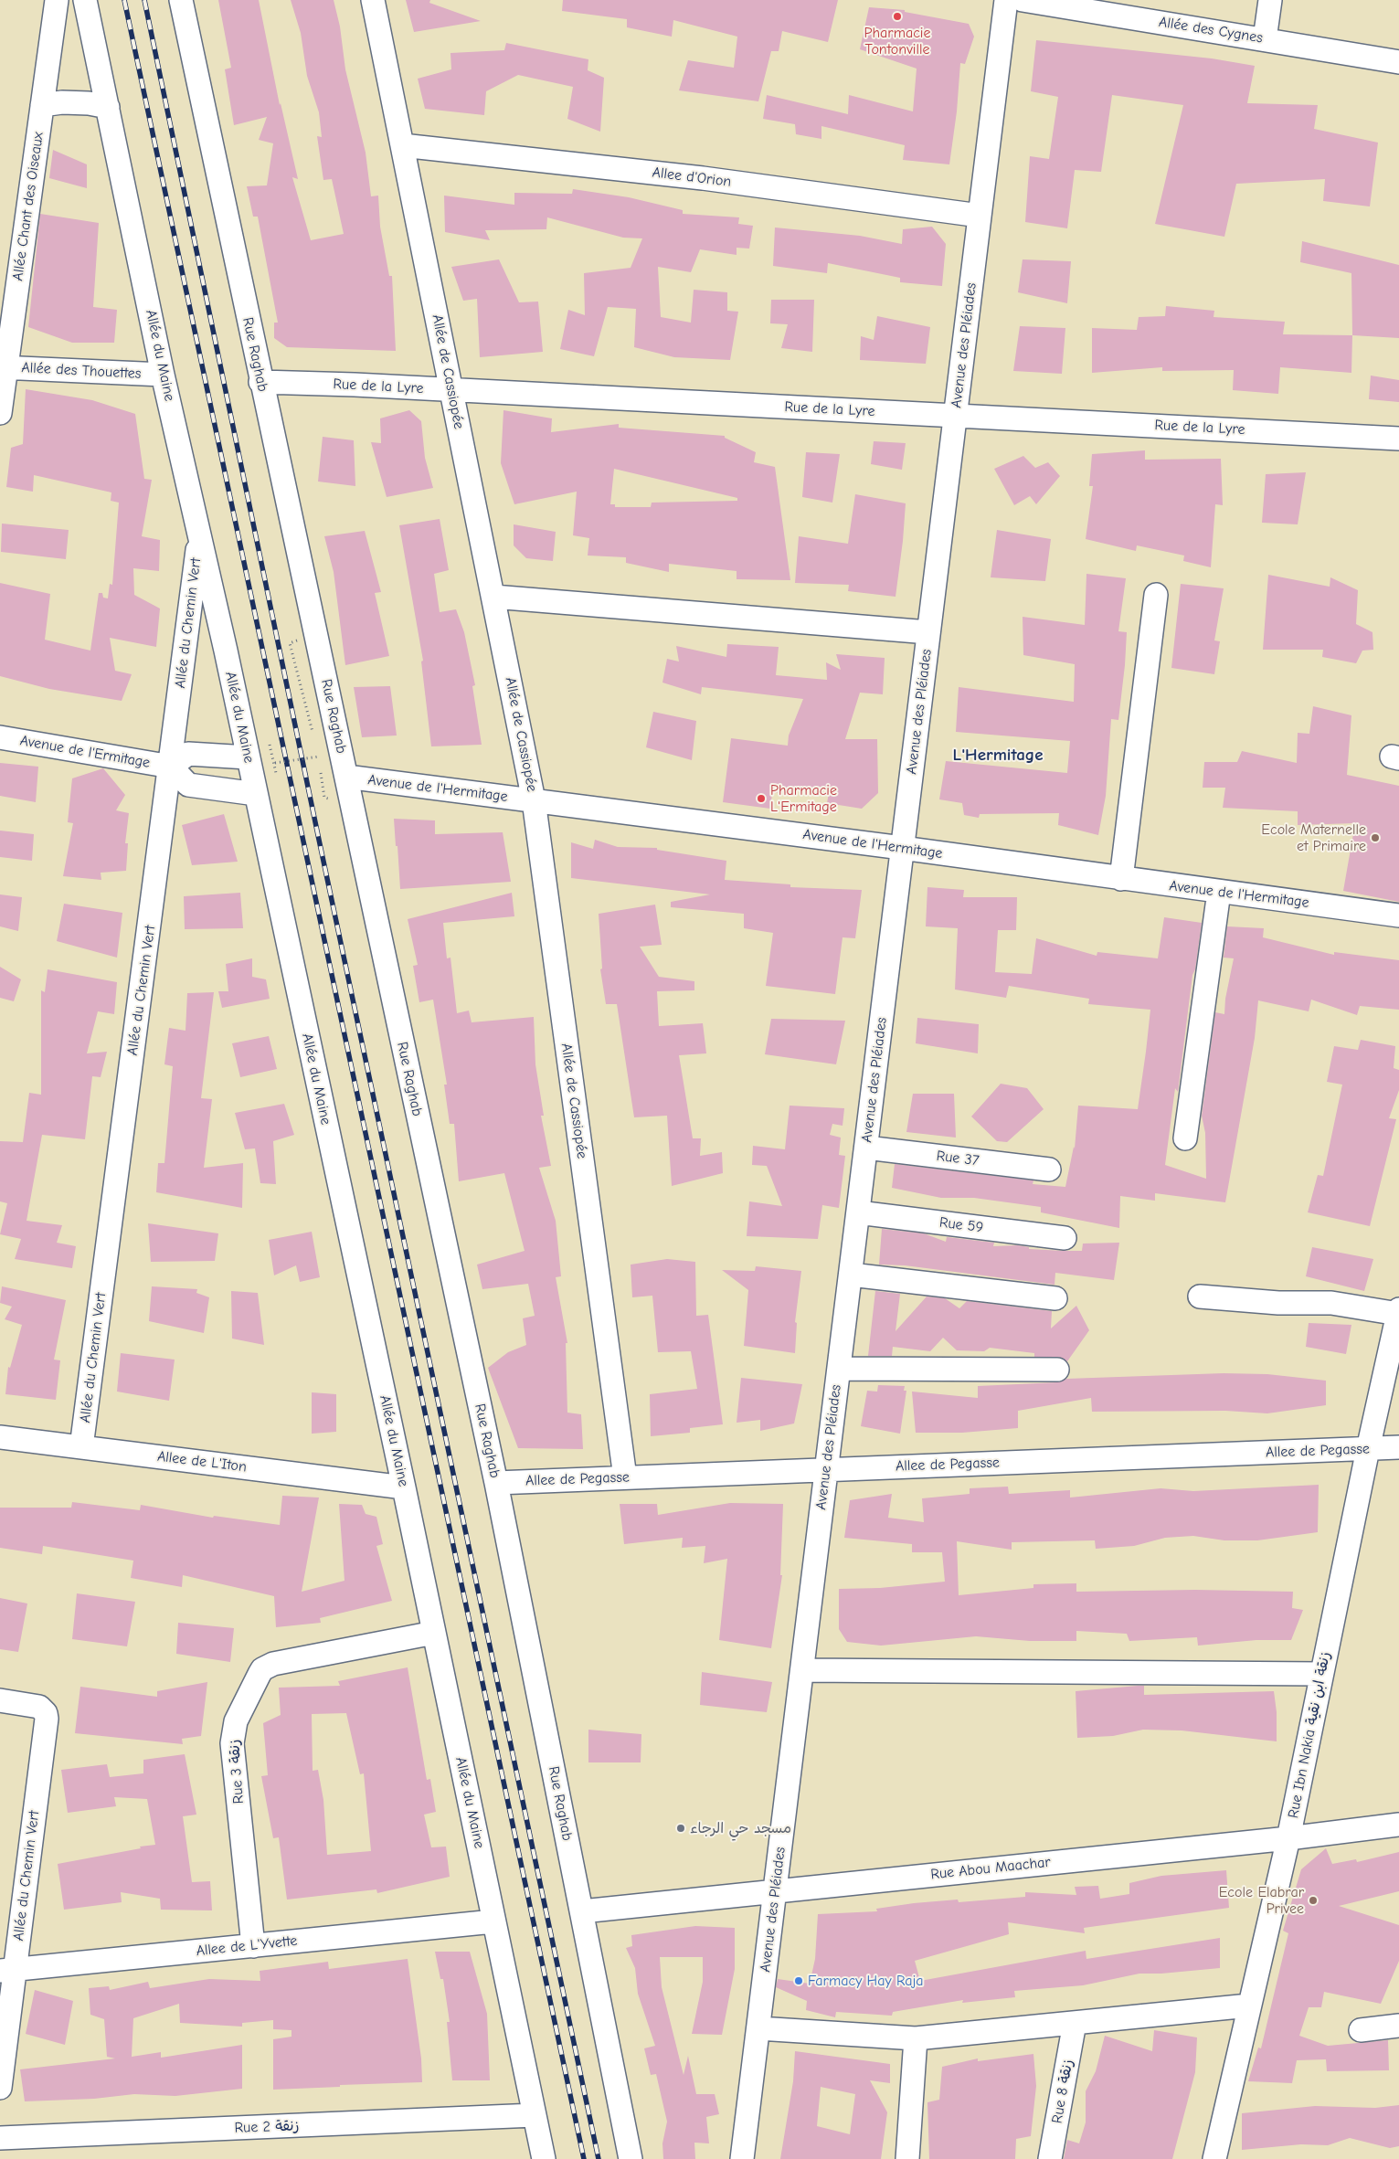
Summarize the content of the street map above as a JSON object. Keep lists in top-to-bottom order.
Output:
{
  "streets": {
    "street": [
      "Allée des Cygnes",
      "Allee d'Orion",
      "Allée Chant des Oiseaux",
      "Avenue des Pléiades",
      "Rue Raghab",
      "Allée du Maine",
      "Allée des Thouettes",
      "Allée de Cassiopée",
      "Rue de la Lyre",
      "Allée du Chemin Vert",
      "Avenue de l'Ermitage",
      "Avenue de l'Hermitage",
      "Rue 37",
      "Rue 59",
      "Allee de Pegasse",
      "Allee de L'Iton",
      "Rue Ibn Nakia زنقة ابن نقية",
      "Rue 3 زنقة",
      "Rue Abou Maachar",
      "Allee de L'Yvette",
      "Rue 8 زنقة",
      "Rue 2 زنقة"
    ]
  },
  "crossings": [
    ["Allee d'Orion", "Avenue des Pléiades"],
    ["Allee d'Orion", "Allée de Cassiopée"],
    ["Allée Chant des Oiseaux", "Allée des Thouettes"],
    ["Avenue des Pléiades", "Rue de la Lyre"],
    ["Avenue des Pléiades", "Avenue de l'Hermitage"],
    ["Avenue des Pléiades", "Rue 37"],
    ["Avenue des Pléiades", "Rue 59"],
    ["Avenue des Pléiades", "Allee de Pegasse"],
    ["Avenue des Pléiades", "Rue Abou Maachar"],
    ["Rue Raghab", "Rue de la Lyre"],
    ["Rue Raghab", "Avenue de l'Hermitage"],
    ["Rue Raghab", "Allee de Pegasse"],
    ["Rue Raghab", "Rue Abou Maachar"],
    ["Allée du Maine", "Allée des Thouettes"],
    ["Allée du Maine", "Allée du Chemin Vert"],
    ["Allée du Maine", "Avenue de l'Ermitage"],
    ["Allée du Maine", "Allee de L'Iton"],
    ["Allée du Maine", "Rue 3 زنقة"],
    ["Allée du Maine", "Allee de L'Yvette"],
    ["Allée du Maine", "Rue 2 زنقة"],
    ["Allée de Cassiopée", "Rue de la Lyre"],
    ["Allée de Cassiopée", "Avenue de l'Hermitage"],
    ["Allée de Cassiopée", "Allee de Pegasse"],
    ["Allée du Chemin Vert", "Avenue de l'Ermitage"],
    ["Allée du Chemin Vert", "Allee de L'Iton"],
    ["Allée du Chemin Vert", "Allee de L'Yvette"],
    ["Allee de Pegasse", "Rue Ibn Nakia زنقة ابن نقية"],
    ["Rue Ibn Nakia زنقة ابن نقية", "Rue Abou Maachar"],
    ["Rue 3 زنقة", "Allee de L'Yvette"]
  ],
  "districts": ["L'Hermitage"],
  "places": [
    "Pharmacie Tontonville",
    "Pharmacie L'Ermitage",
    "Ecole Maternelle et Primaire",
    "مسجد حي الرجاء",
    "Ecole Elabrar Privee",
    "Farmacy Hay Raja"
  ]
}
